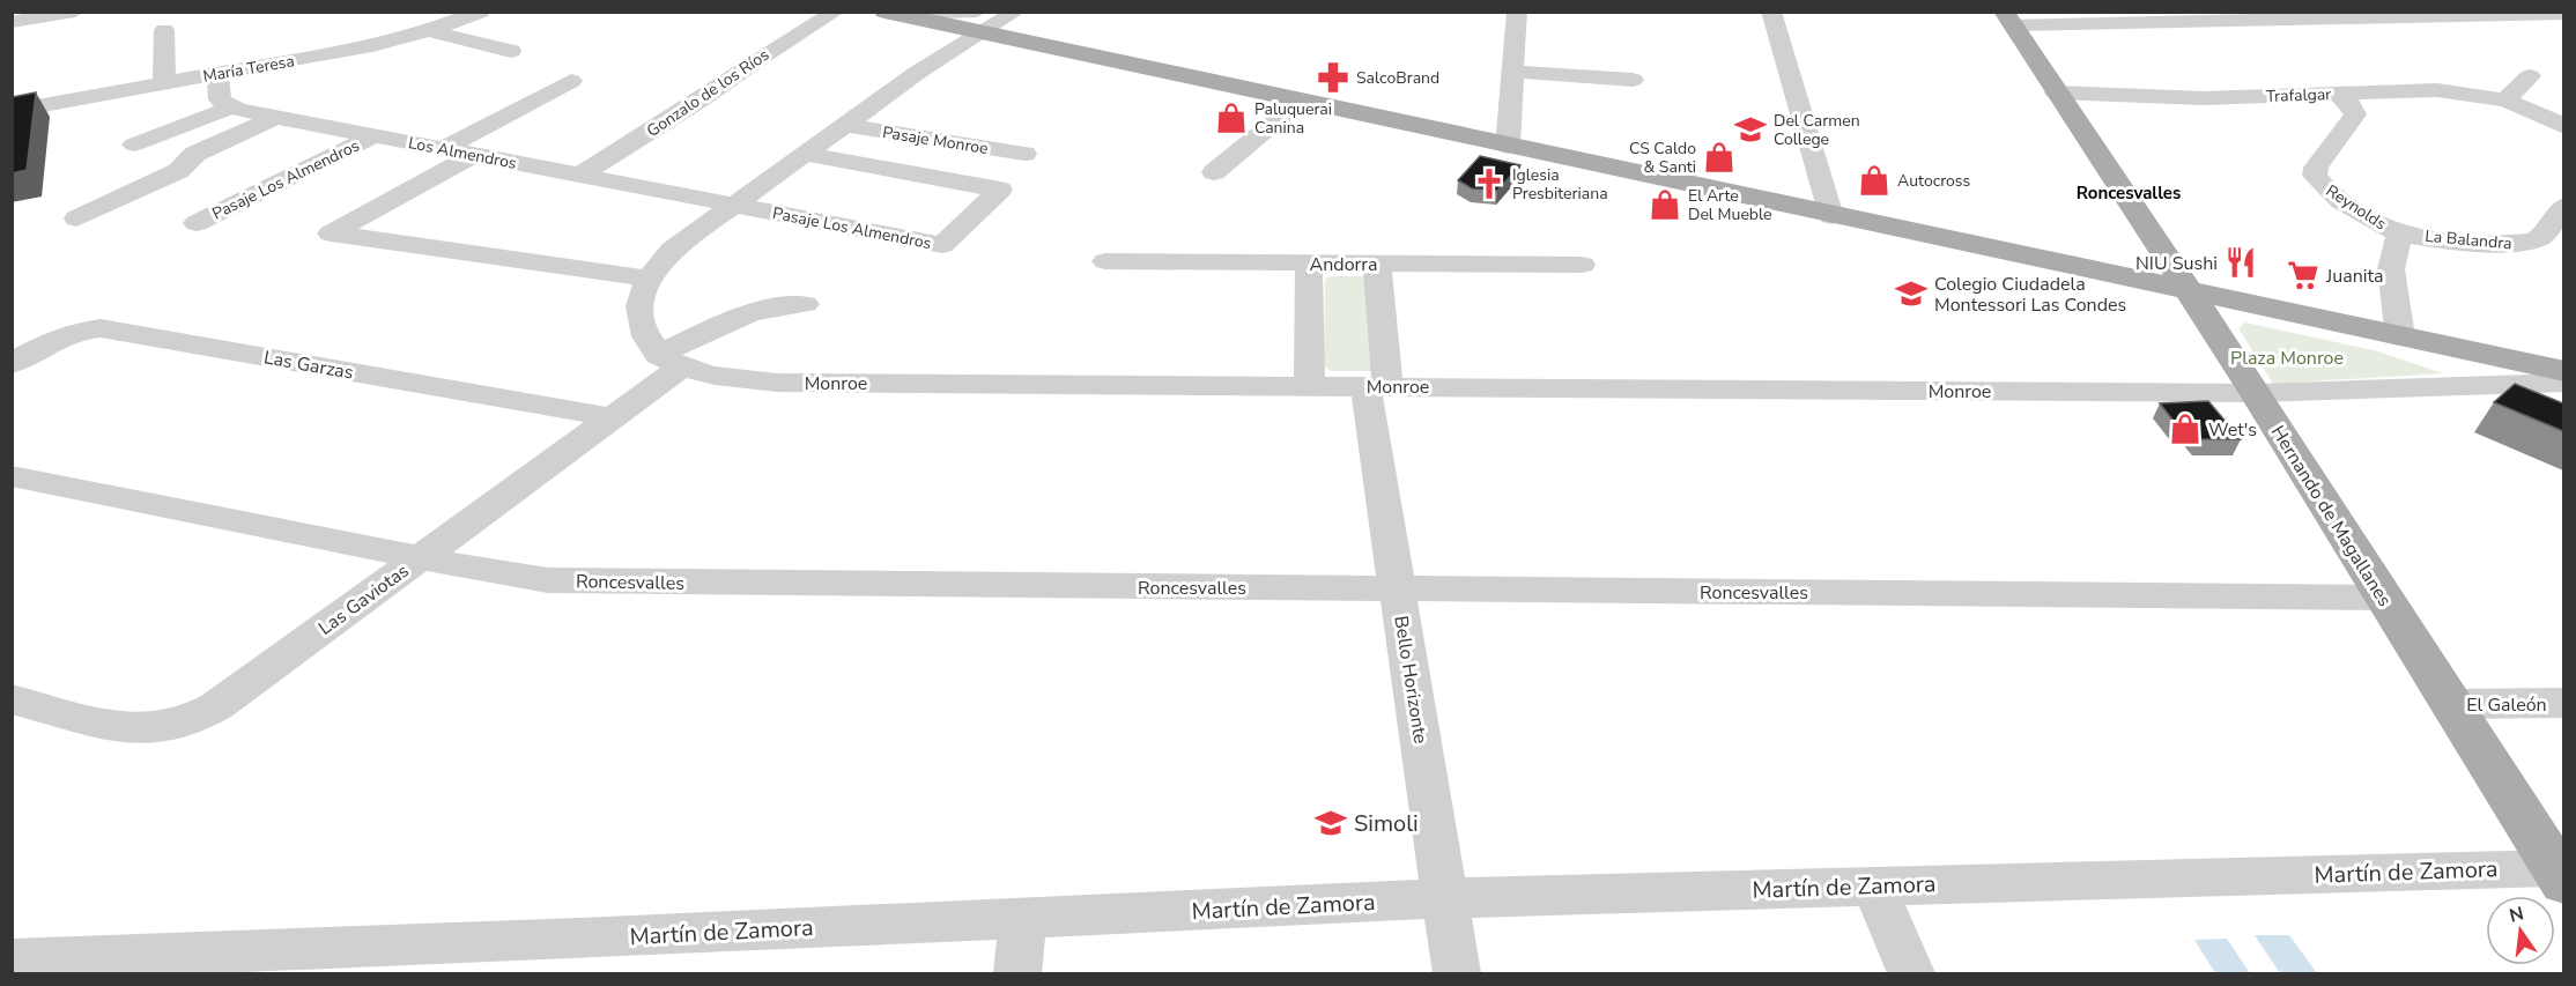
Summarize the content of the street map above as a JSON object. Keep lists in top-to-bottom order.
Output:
{
  "streets": {
    "main road": ["Hernando de Magallanes"],
    "street": [
      "María Teresa",
      "Gonzalo de los Ríos",
      "Trafalgar",
      "Pasaje Monroe",
      "Los Almendros",
      "Pasaje Los Almendros",
      "Reynolds",
      "La Balandra",
      "Andorra",
      "Las Garzas",
      "Monroe",
      "Roncesvalles",
      "Las Gaviotas",
      "Bello Horizonte",
      "El Galeón",
      "Martín de Zamora"
    ]
  },
  "crossings": [
    ["Gonzalo de los Ríos", "Los Almendros"],
    ["Trafalgar", "Reynolds"],
    ["Trafalgar", "Hernando de Magallanes"],
    ["Los Almendros", "Pasaje Los Almendros"],
    ["Reynolds", "La Balandra"],
    ["Andorra", "Bello Horizonte"],
    ["Las Garzas", "Las Gaviotas"],
    ["Monroe", "Hernando de Magallanes"],
    ["Monroe", "Las Gaviotas"],
    ["Monroe", "Bello Horizonte"],
    ["Hernando de Magallanes", "Roncesvalles"],
    ["Hernando de Magallanes", "El Galeón"],
    ["Hernando de Magallanes", "Martín de Zamora"],
    ["Roncesvalles", "Las Gaviotas"],
    ["Roncesvalles", "Bello Horizonte"],
    ["Bello Horizonte", "Martín de Zamora"]
  ],
  "districts": ["Roncesvalles"],
  "parks": ["Plaza Monroe"],
  "places": {
    "pharmacy": ["SalcoBrand"],
    "shop": [
      "Paluquerai Canina",
      "CS Caldo & Santi",
      "Autocross",
      "El Arte Del Mueble",
      "Wet's"
    ],
    "school or university": ["Del Carmen College", "Colegio Ciudadela Montessori Las Condes", "Simoli"],
    "church": ["Iglesia Presbiteriana"],
    "restaurant": ["NIU Sushi"],
    "supermarket": ["Juanita"]
  },
  "north": "top"
}
